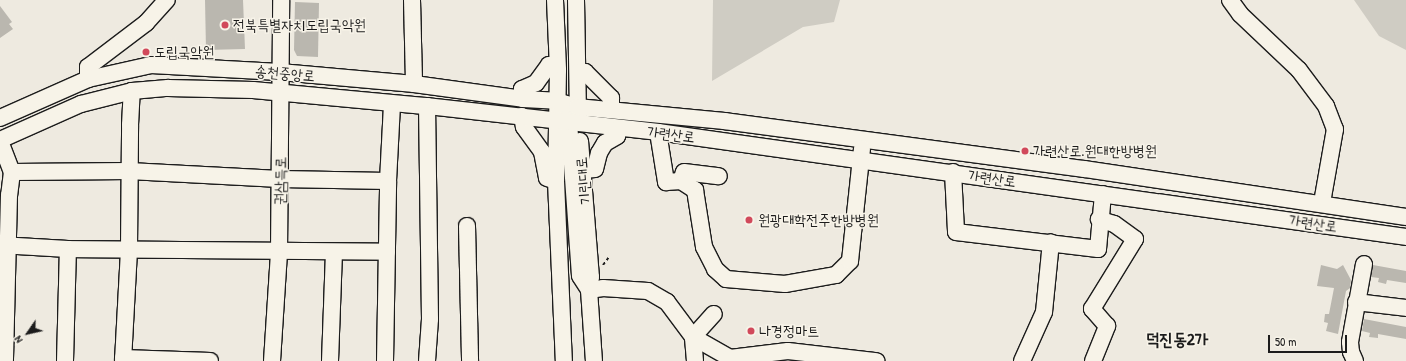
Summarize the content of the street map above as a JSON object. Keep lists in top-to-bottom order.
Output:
{
  "streets": {
    "street": [
      "송천중앙로",
      "가련산로",
      "권삼득로",
      "기린대로"
    ]
  },
  "crossings": [
    ["송천중앙로", "가련산로"],
    ["송천중앙로", "권삼득로"],
    ["송천중앙로", "기린대로"],
    ["가련산로", "기린대로"]
  ],
  "districts": ["덕진동2가"],
  "places": [
    "전북특별자치도립국악원",
    "도립국악원",
    "가련산로.원대한방병원",
    "원광대학전주한방병원",
    "나경정마트"
  ],
  "scale_bar": "50 m",
  "north": "bottom left"
}
